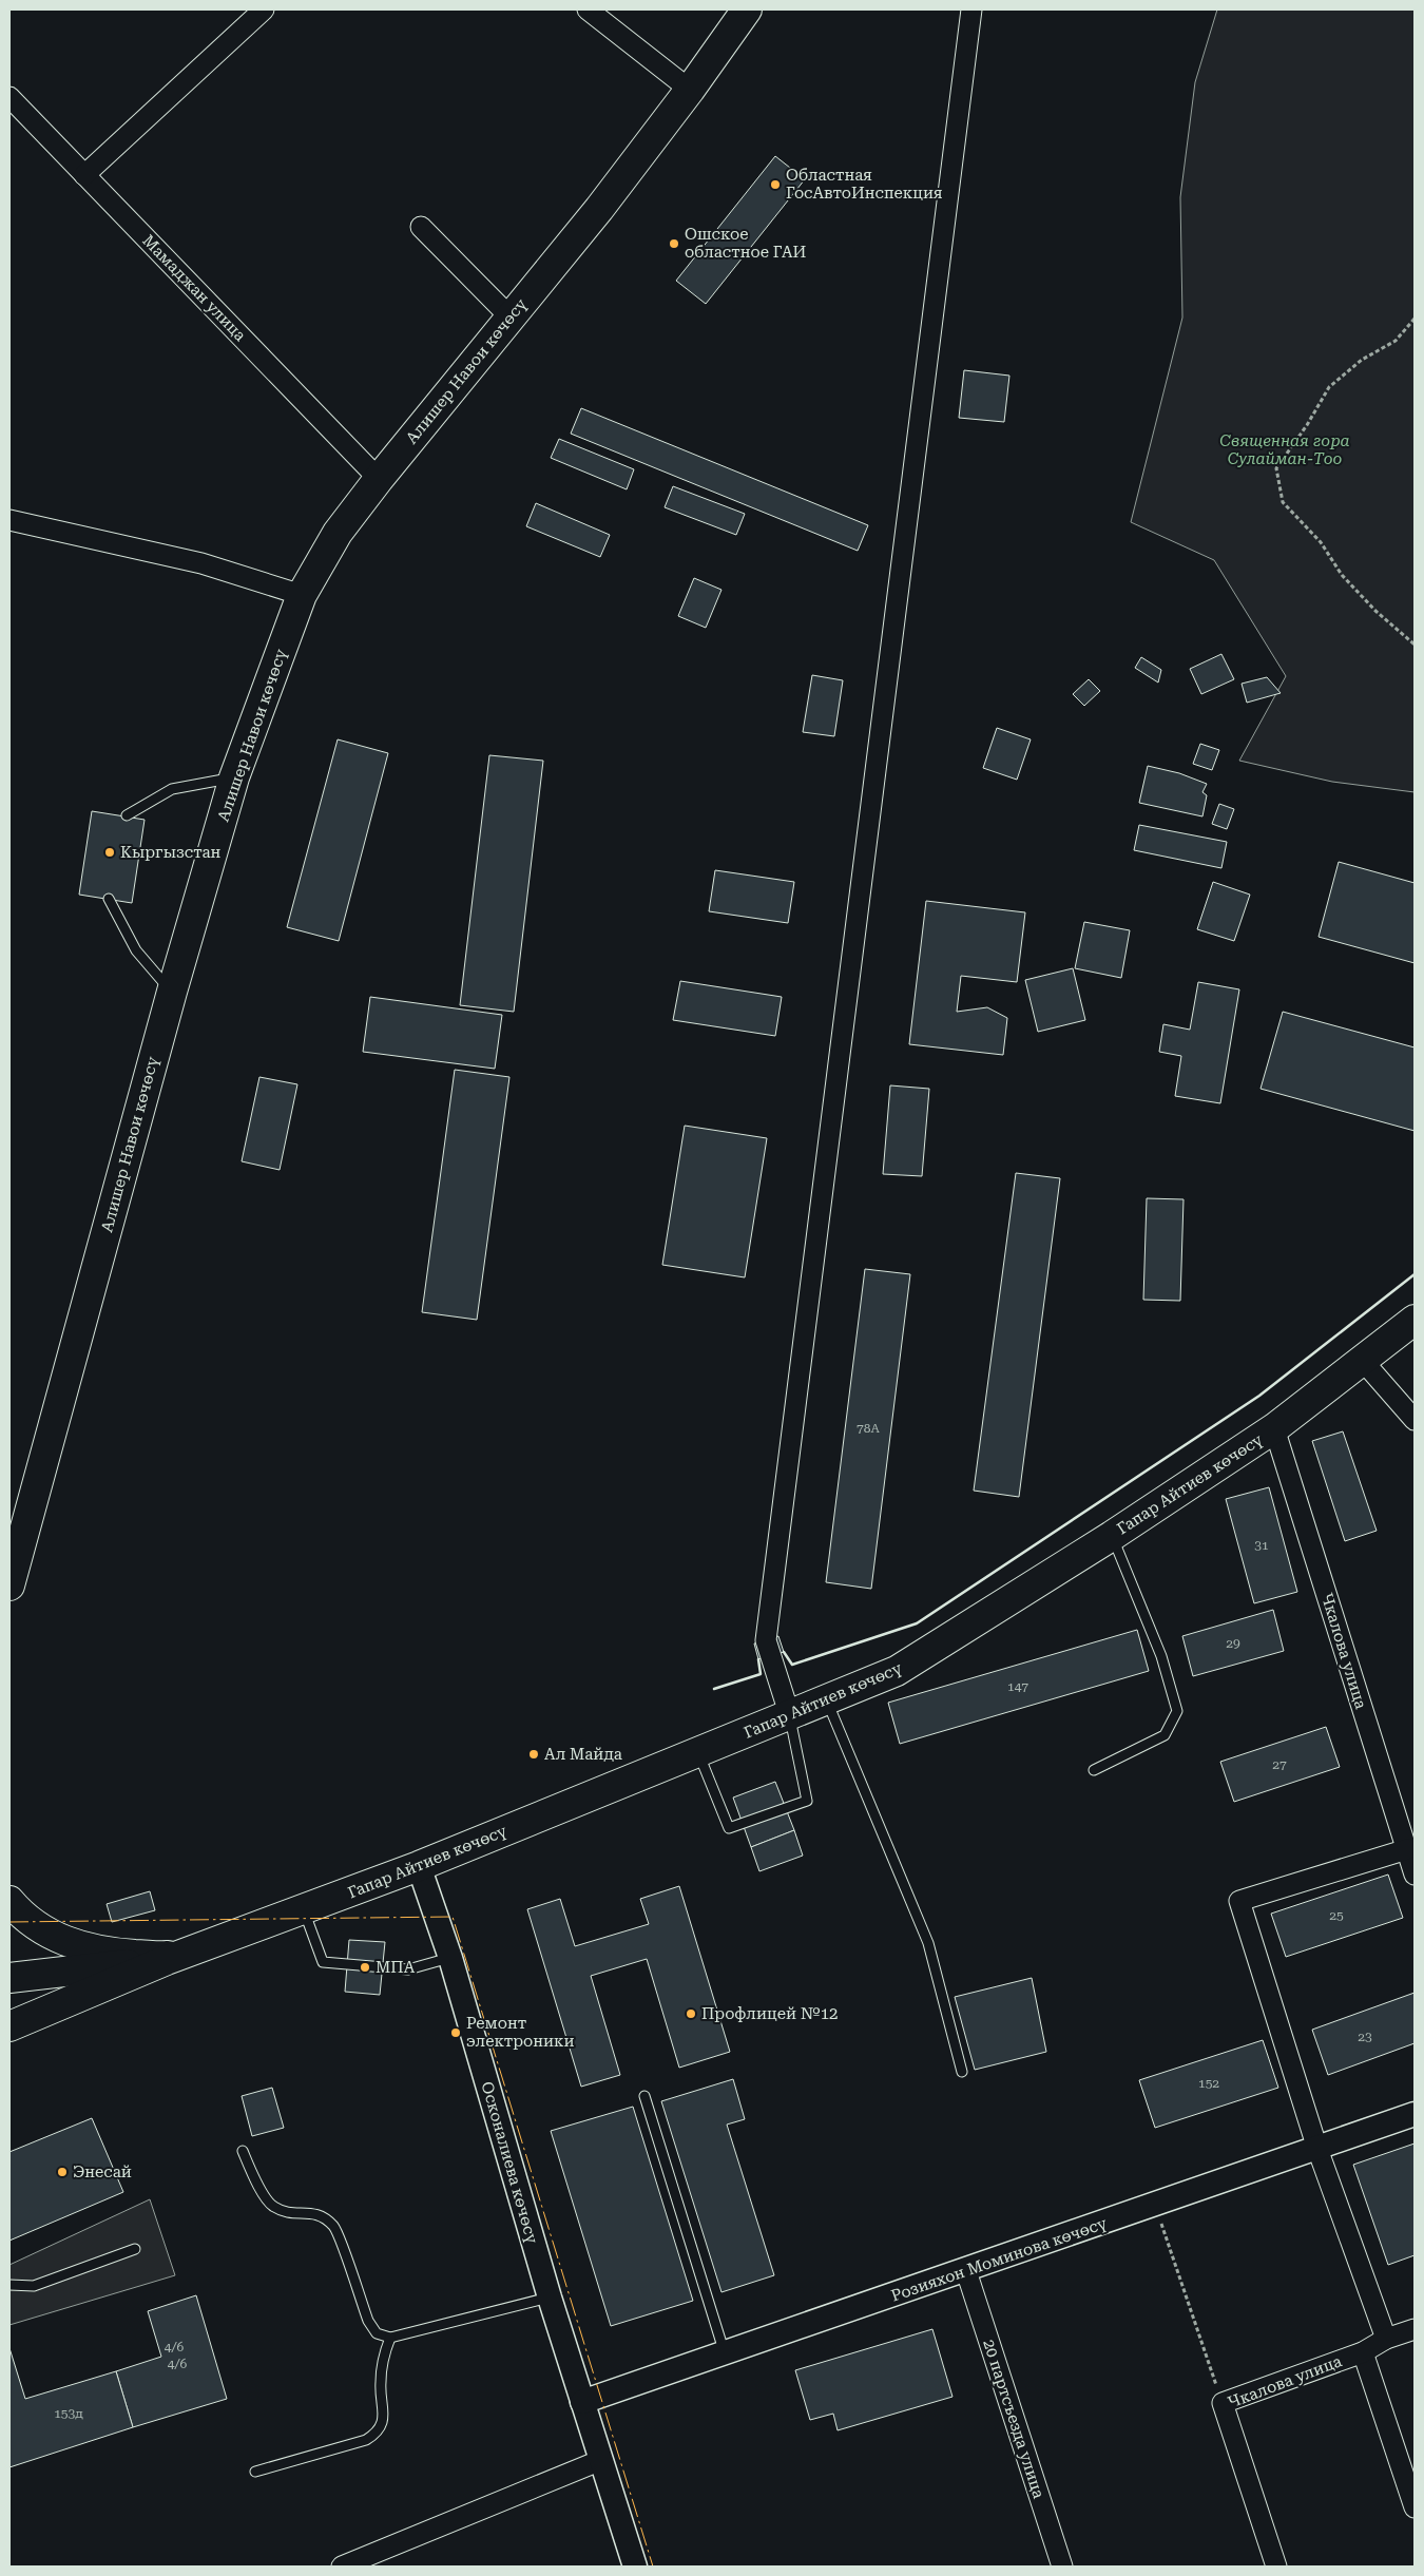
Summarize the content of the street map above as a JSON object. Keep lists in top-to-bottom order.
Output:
{
  "streets": {
    "main road": ["Алишер Навои көчөсү", "Гапар Айтиев көчөсү"],
    "street": [
      "Мамаджан улица",
      "Чкалова улица",
      "Осконалиева көчөсү",
      "Розияхон Моминова көчөсү",
      "20 партсъезда улица"
    ]
  },
  "crossings": [
    ["Мамаджан улица", "Алишер Навои көчөсү"],
    ["Гапар Айтиев көчөсү", "Чкалова улица"],
    ["Гапар Айтиев көчөсү", "Осконалиева көчөсү"],
    ["Осконалиева көчөсү", "Розияхон Моминова көчөсү"],
    ["Розияхон Моминова көчөсү", "20 партсъезда улица"]
  ],
  "parks": ["Священная гора Сулайман-Тоо"],
  "places": [
    "Областная ГосАвтоИнспекция",
    "Ошское областное ГАИ",
    "Кыргызстан",
    "Ал Майда",
    "МПА",
    "Профлицей №12",
    "Ремонт электроники",
    "Энесай"
  ],
  "house_numbers": [
    "78А",
    "31",
    "29",
    "147",
    "27",
    "25",
    "23",
    "152",
    "4/6",
    "4/6",
    "153д"
  ]
}
